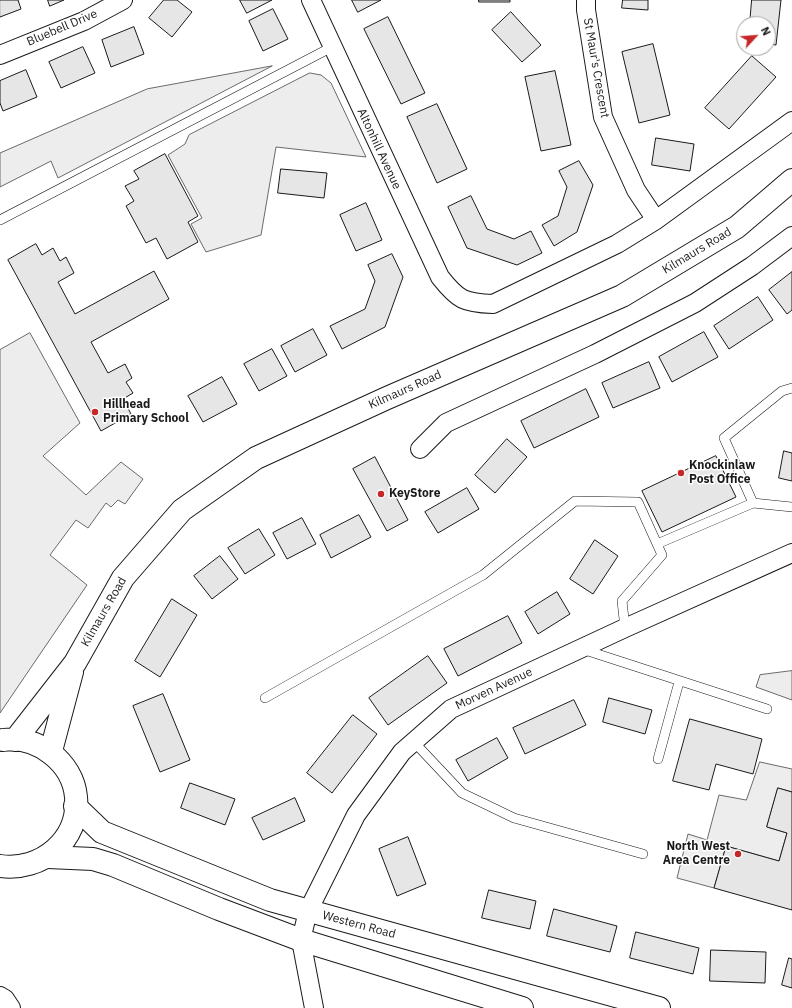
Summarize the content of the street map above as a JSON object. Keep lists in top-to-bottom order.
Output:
{
  "streets": {
    "main road": ["Kilmaurs Road", "Western Road"],
    "street": [
      "Bluebell Drive",
      "St Maur's Crescent",
      "Altonhill Avenue",
      "Morven Avenue"
    ]
  },
  "crossings": [
    ["St Maur's Crescent", "Altonhill Avenue"],
    ["Morven Avenue", "Western Road"]
  ],
  "places": [
    "Hillhead Primary School",
    "Knockinlaw Post Office",
    "KeyStore",
    "North West Area Centre"
  ],
  "north": "top right"
}
